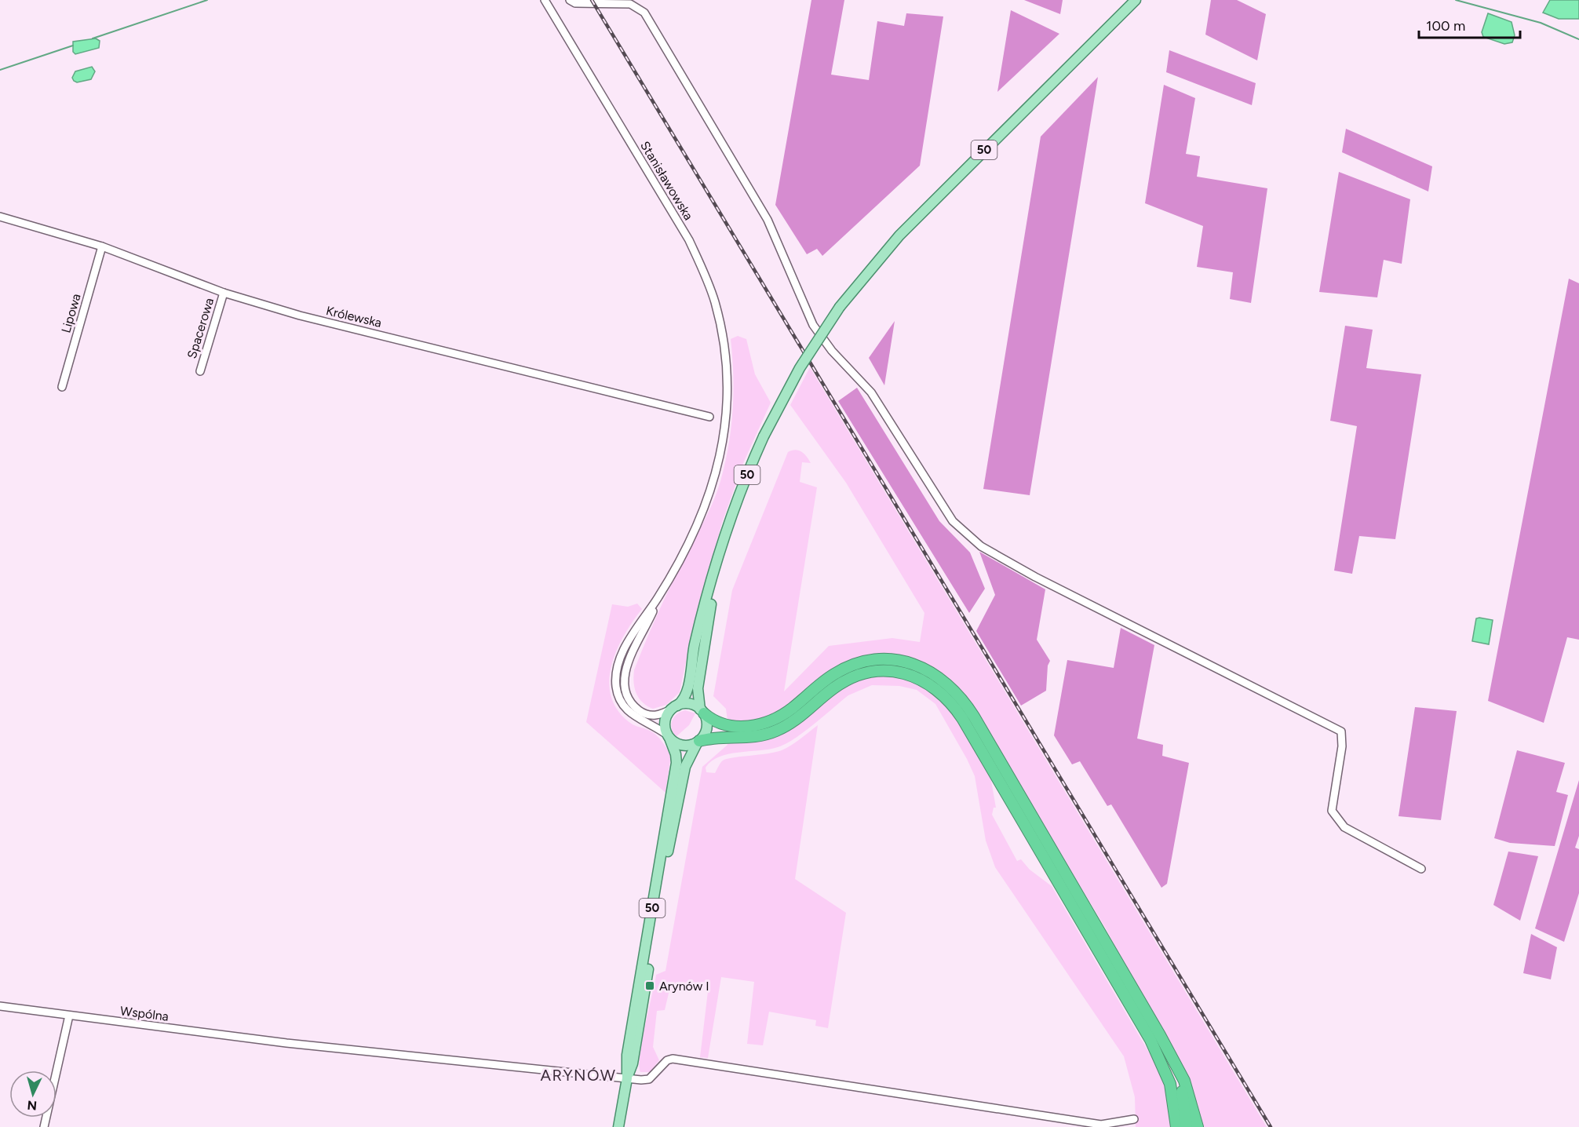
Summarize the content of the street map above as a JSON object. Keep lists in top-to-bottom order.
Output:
{
  "streets": {
    "main road": ["50"],
    "street": [
      "Stanisławowska",
      "Lipowa",
      "Królewska",
      "Spacerowa",
      "Wspólna"
    ]
  },
  "crossings": [
    ["50", "Wspólna"],
    ["Lipowa", "Królewska"],
    ["Królewska", "Spacerowa"]
  ],
  "districts": ["ARYNÓW"],
  "places": {
    "transit": ["Arynów I"]
  },
  "scale_bar": "100 m",
  "north": "bottom"
}
